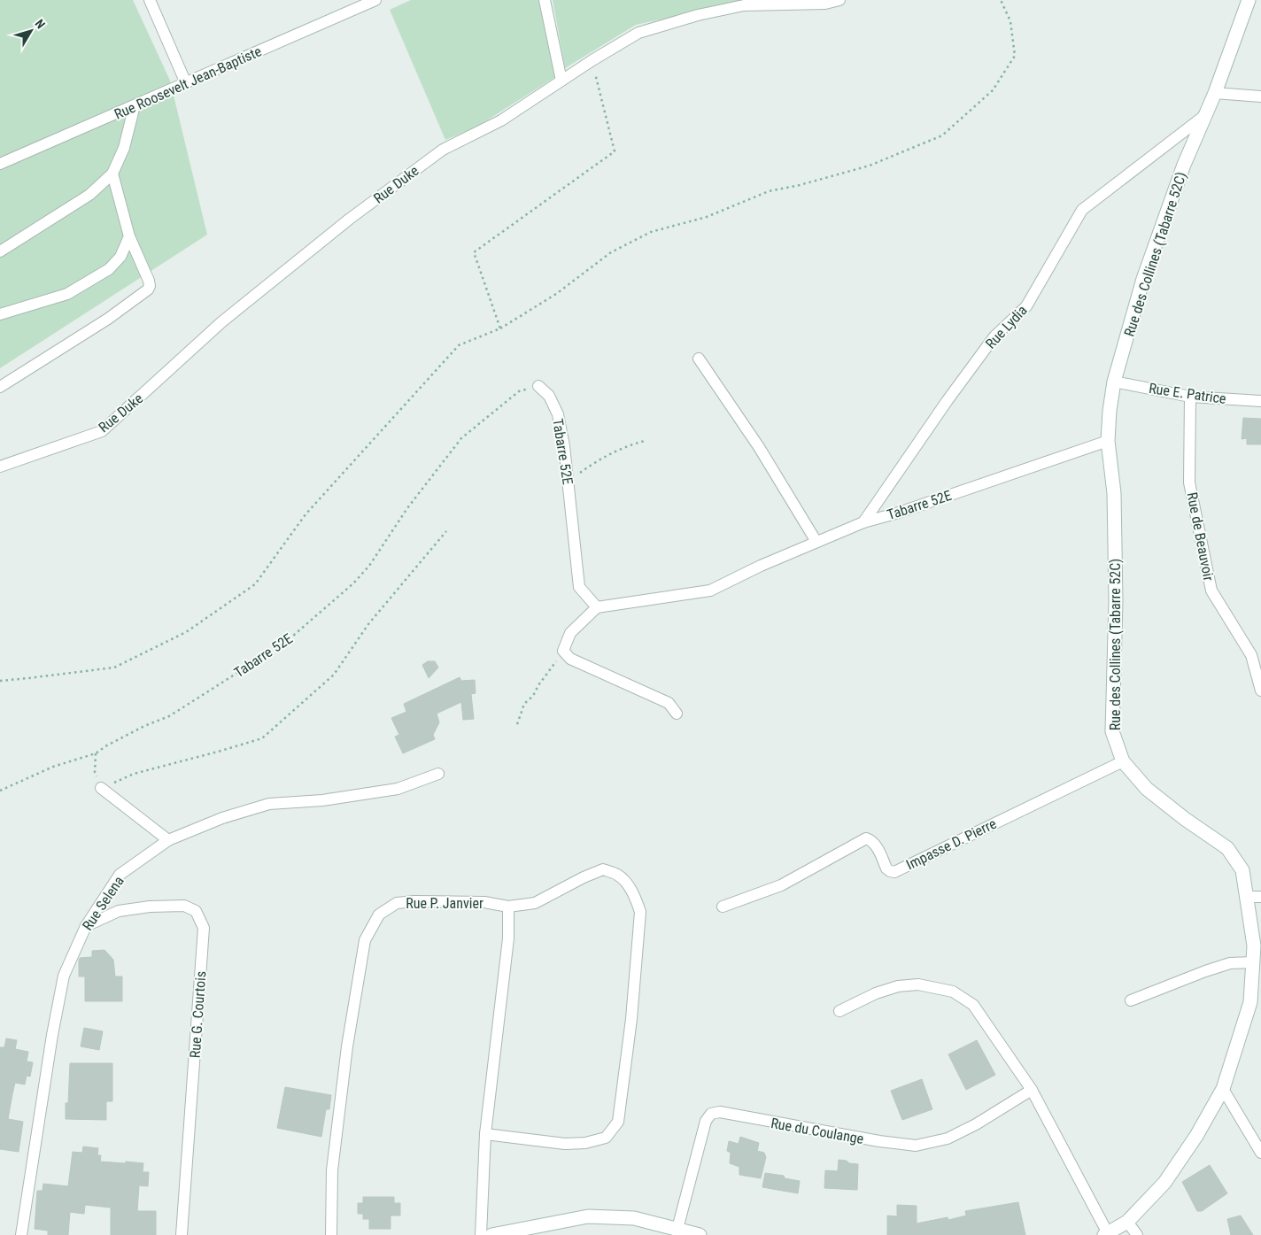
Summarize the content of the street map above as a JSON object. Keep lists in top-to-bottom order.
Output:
{
  "streets": {
    "street": [
      "Rue Roosevelt Jean-Baptiste",
      "Rue Duke",
      "Rue des Collines (Tabarre 52C)",
      "Rue Lydia",
      "Rue E. Patrice",
      "Tabarre 52E",
      "Rue de Beauvoir",
      "Impasse D. Pierre",
      "Rue Selena",
      "Rue P. Janvier",
      "Rue G. Courtois",
      "Rue du Coulange"
    ]
  },
  "crossings": [
    ["Rue des Collines (Tabarre 52C)", "Rue Lydia"],
    ["Rue des Collines (Tabarre 52C)", "Rue E. Patrice"],
    ["Rue des Collines (Tabarre 52C)", "Tabarre 52E"],
    ["Rue des Collines (Tabarre 52C)", "Impasse D. Pierre"],
    ["Rue Lydia", "Tabarre 52E"],
    ["Rue E. Patrice", "Rue de Beauvoir"],
    ["Rue Selena", "Rue G. Courtois"]
  ],
  "north": "top right"
}
